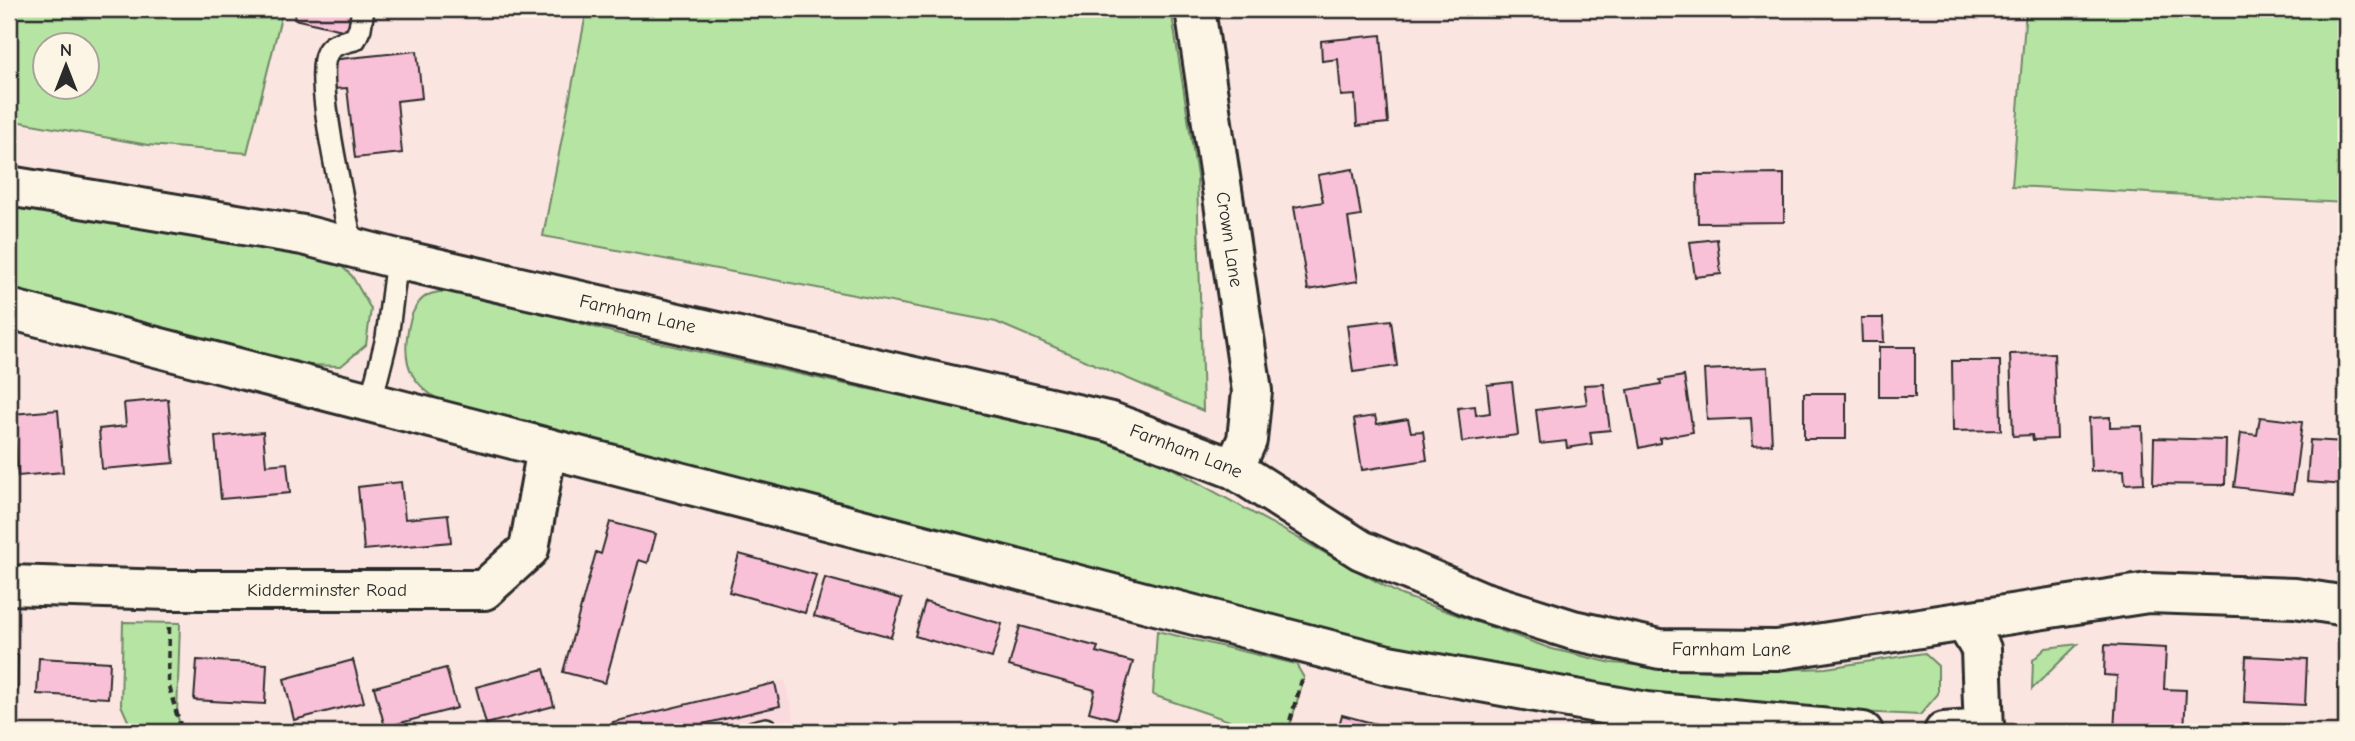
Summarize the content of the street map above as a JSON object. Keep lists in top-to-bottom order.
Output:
{
  "streets": {
    "street": ["Crown Lane", "Farnham Lane", "Kidderminster Road"]
  },
  "crossings": [
    ["Crown Lane", "Farnham Lane"]
  ],
  "north": "top"
}
